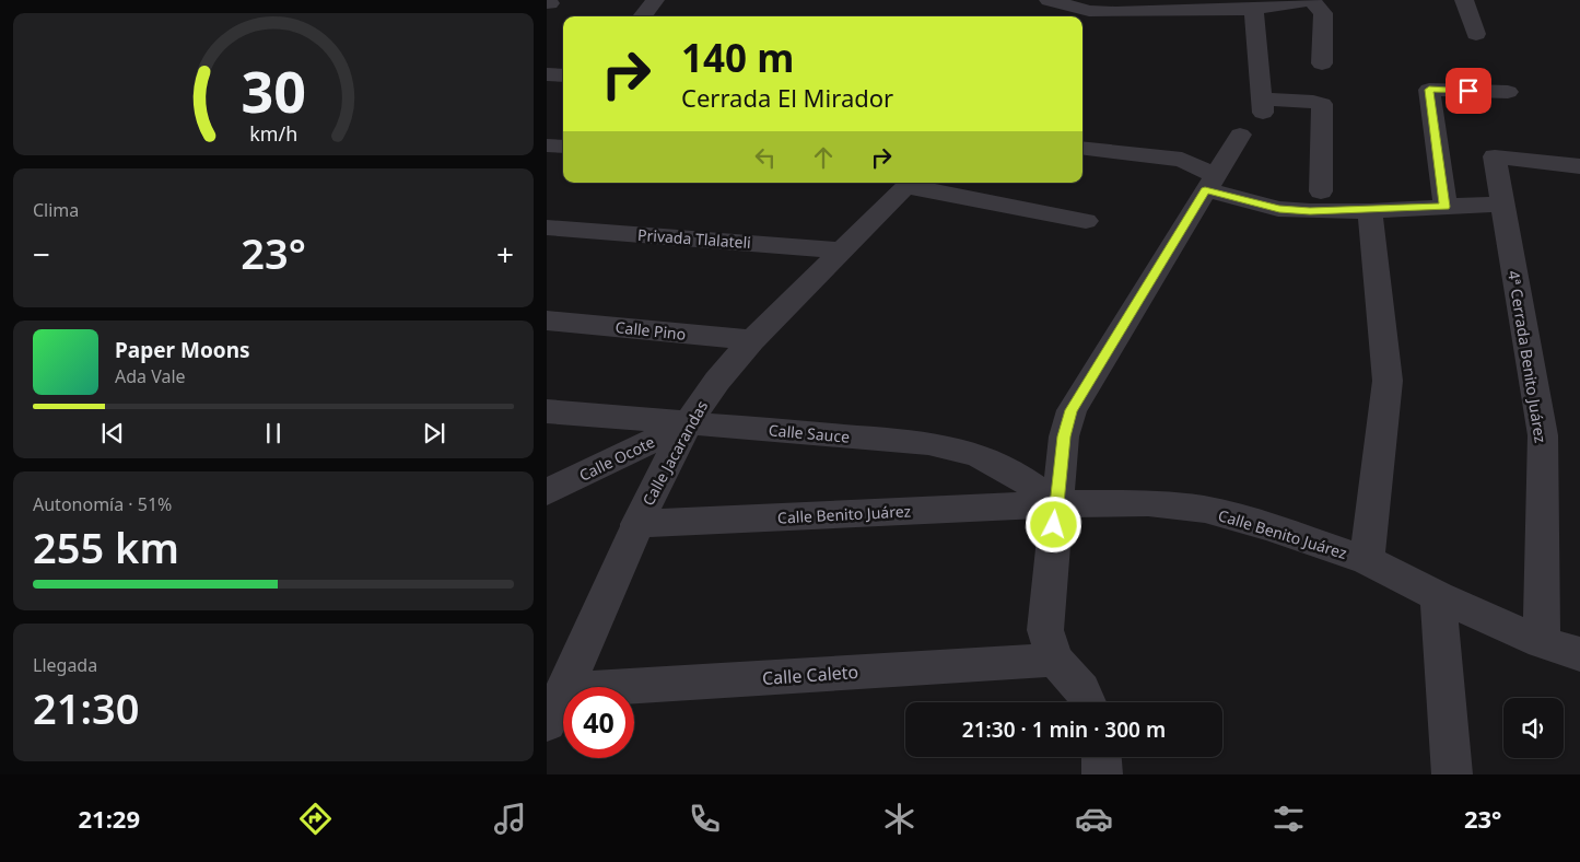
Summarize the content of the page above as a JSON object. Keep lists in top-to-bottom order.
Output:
{
  "streets": {
    "street": [
      "Privada Tlalateli",
      "Calle Pino",
      "4ª Cerrada Benito Juárez",
      "Calle Sauce",
      "Calle Jacarandas",
      "Calle Ocote",
      "Calle Benito Juárez",
      "Calle Caleto"
    ]
  },
  "crossings": [
    ["Privada Tlalateli", "Calle Jacarandas"],
    ["Calle Pino", "Calle Jacarandas"],
    ["4ª Cerrada Benito Juárez", "Calle Benito Juárez"],
    ["Calle Sauce", "Calle Jacarandas"],
    ["Calle Sauce", "Calle Ocote"],
    ["Calle Sauce", "Calle Benito Juárez"],
    ["Calle Jacarandas", "Calle Ocote"],
    ["Calle Jacarandas", "Calle Benito Juárez"]
  ],
  "page": {
    "turn": ["140 m", "Cerrada El Mirador"],
    "tile": [
      "Clima",
      ["Autonomía · 51%", "255 km"],
      ["Llegada", "21:30"]
    ],
    "heat": ["−", "23°", "+"],
    "song": ["Paper Moons", "Ada Vale"],
    "limit": "40",
    "trip": "21:30 · 1 min · 300 m",
    "tabs": ["21:29", "23°"],
    "gauge": ["30", "km/h"]
  }
}
